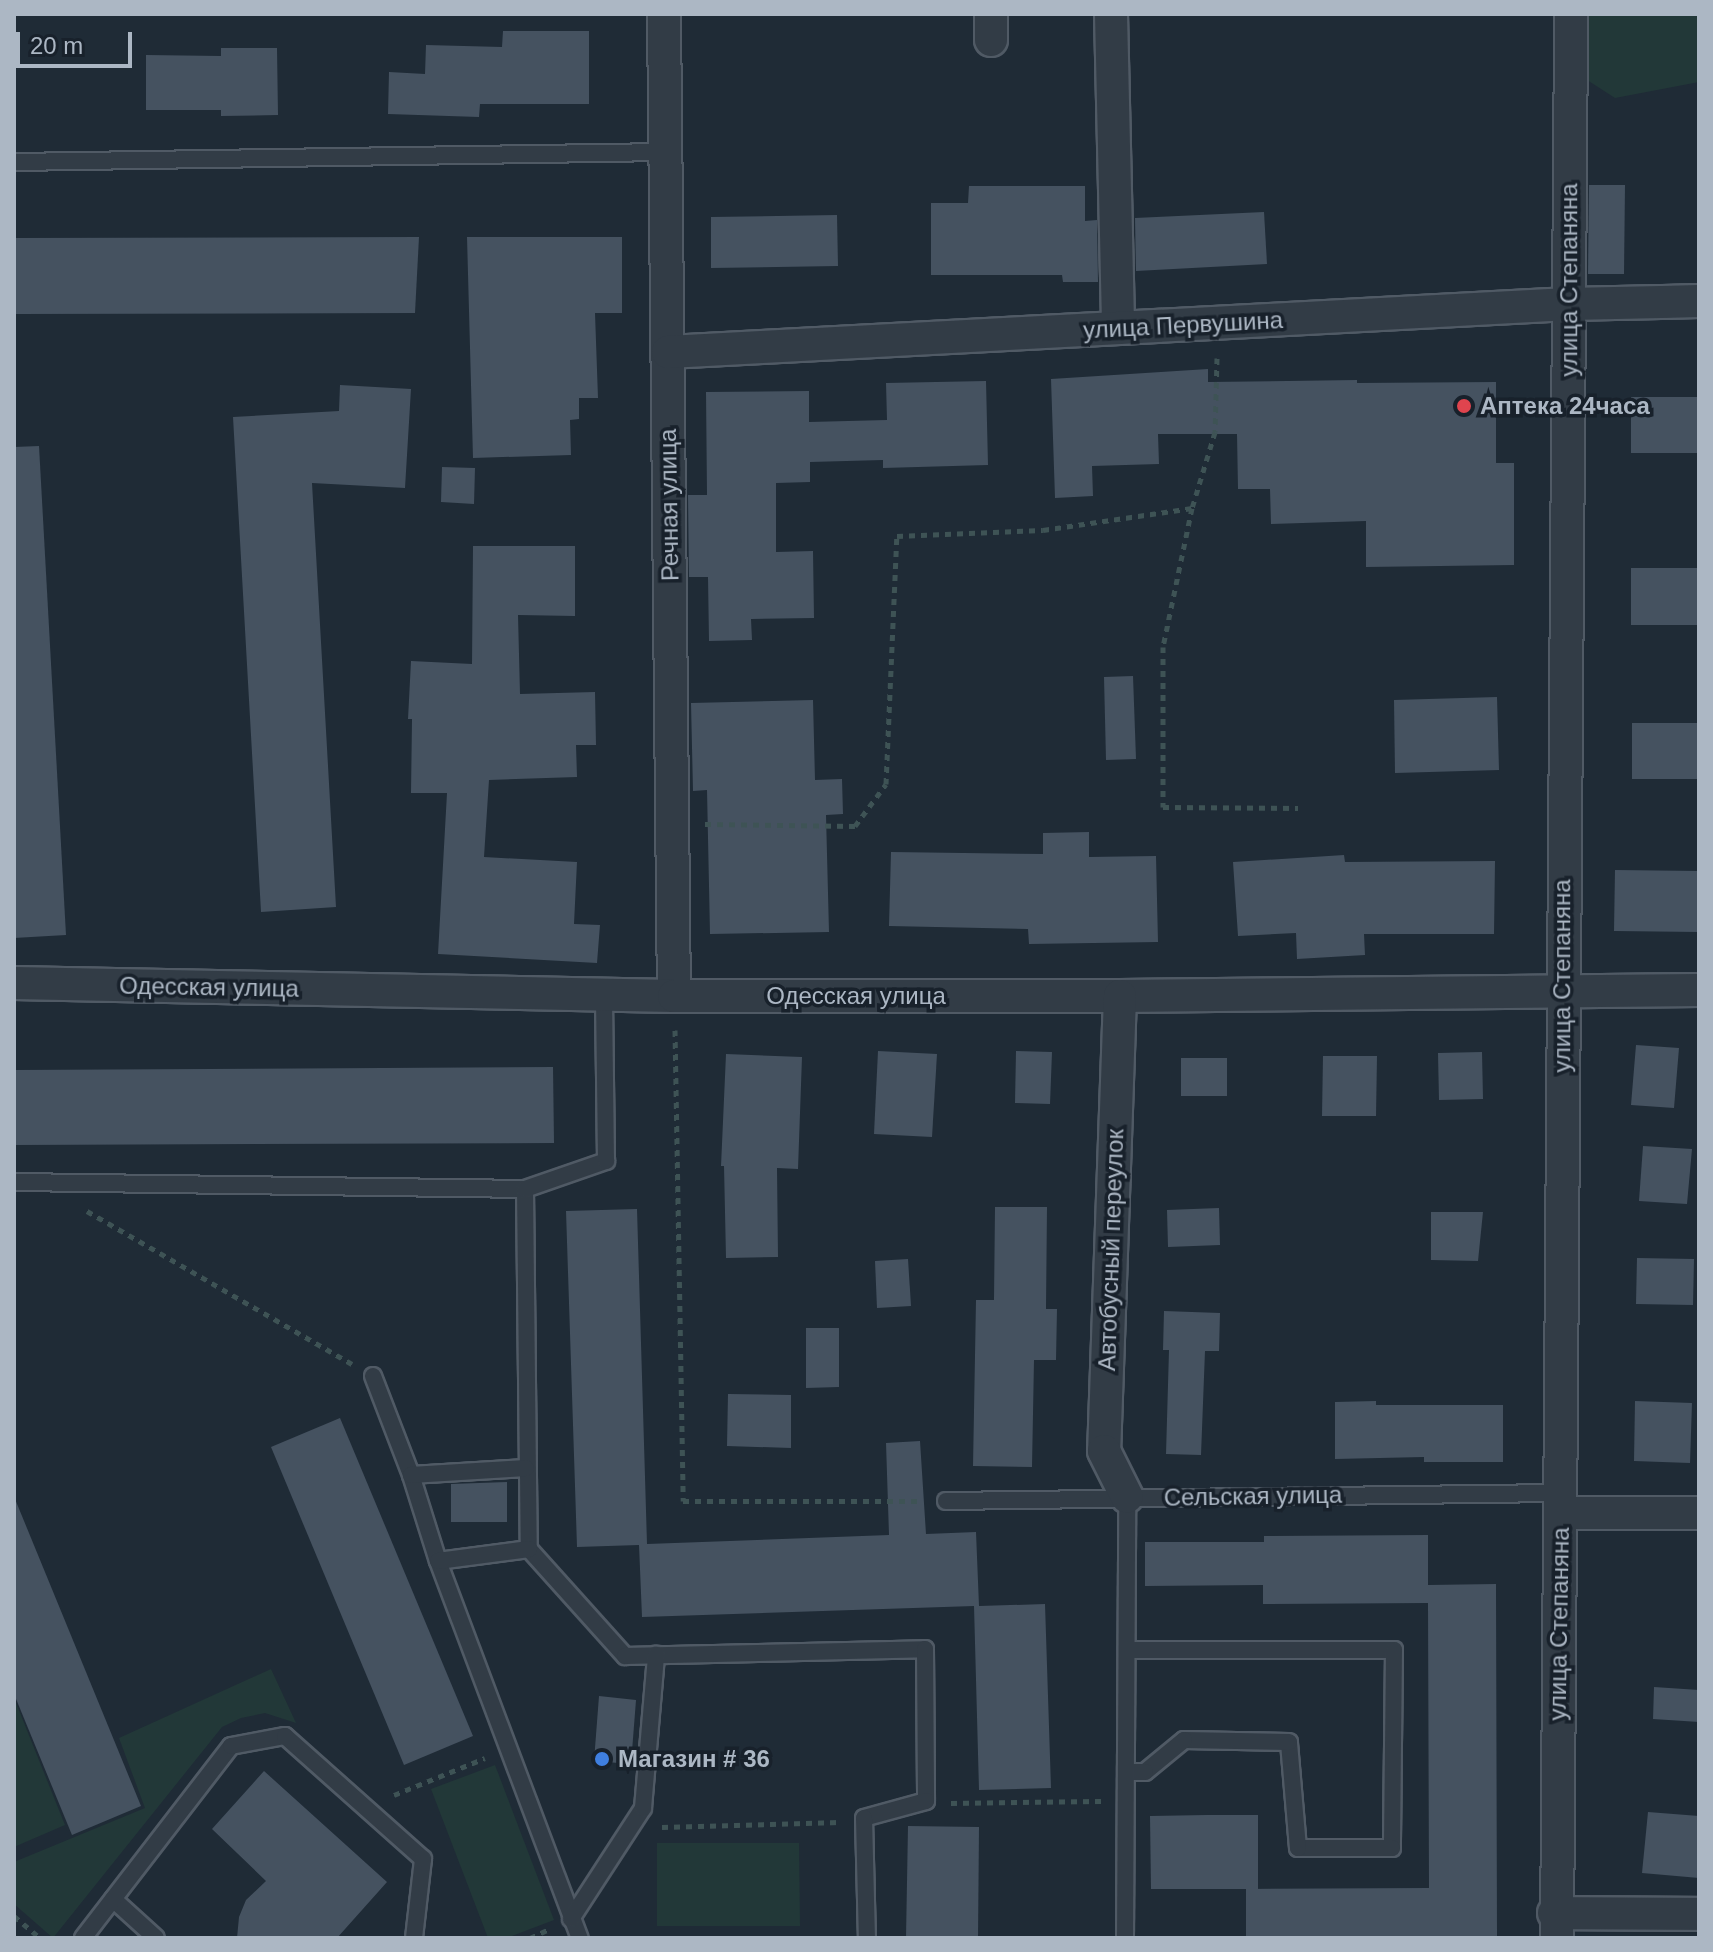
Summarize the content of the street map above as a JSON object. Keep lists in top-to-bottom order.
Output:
{
  "streets": {
    "street": [
      "улица Степаняна",
      "улица Первушина",
      "Речная улица",
      "Одесская улица",
      "Автобусный переулок",
      "Сельская улица"
    ]
  },
  "crossings": [
    ["улица Степаняна", "улица Первушина"],
    ["улица Степаняна", "Одесская улица"],
    ["улица Степаняна", "Сельская улица"],
    ["улица Первушина", "Речная улица"],
    ["Речная улица", "Одесская улица"],
    ["Одесская улица", "Автобусный переулок"],
    ["Автобусный переулок", "Сельская улица"]
  ],
  "places": ["Аптека 24часа", "Магазин # 36"],
  "scale_bar": "20 m"
}
